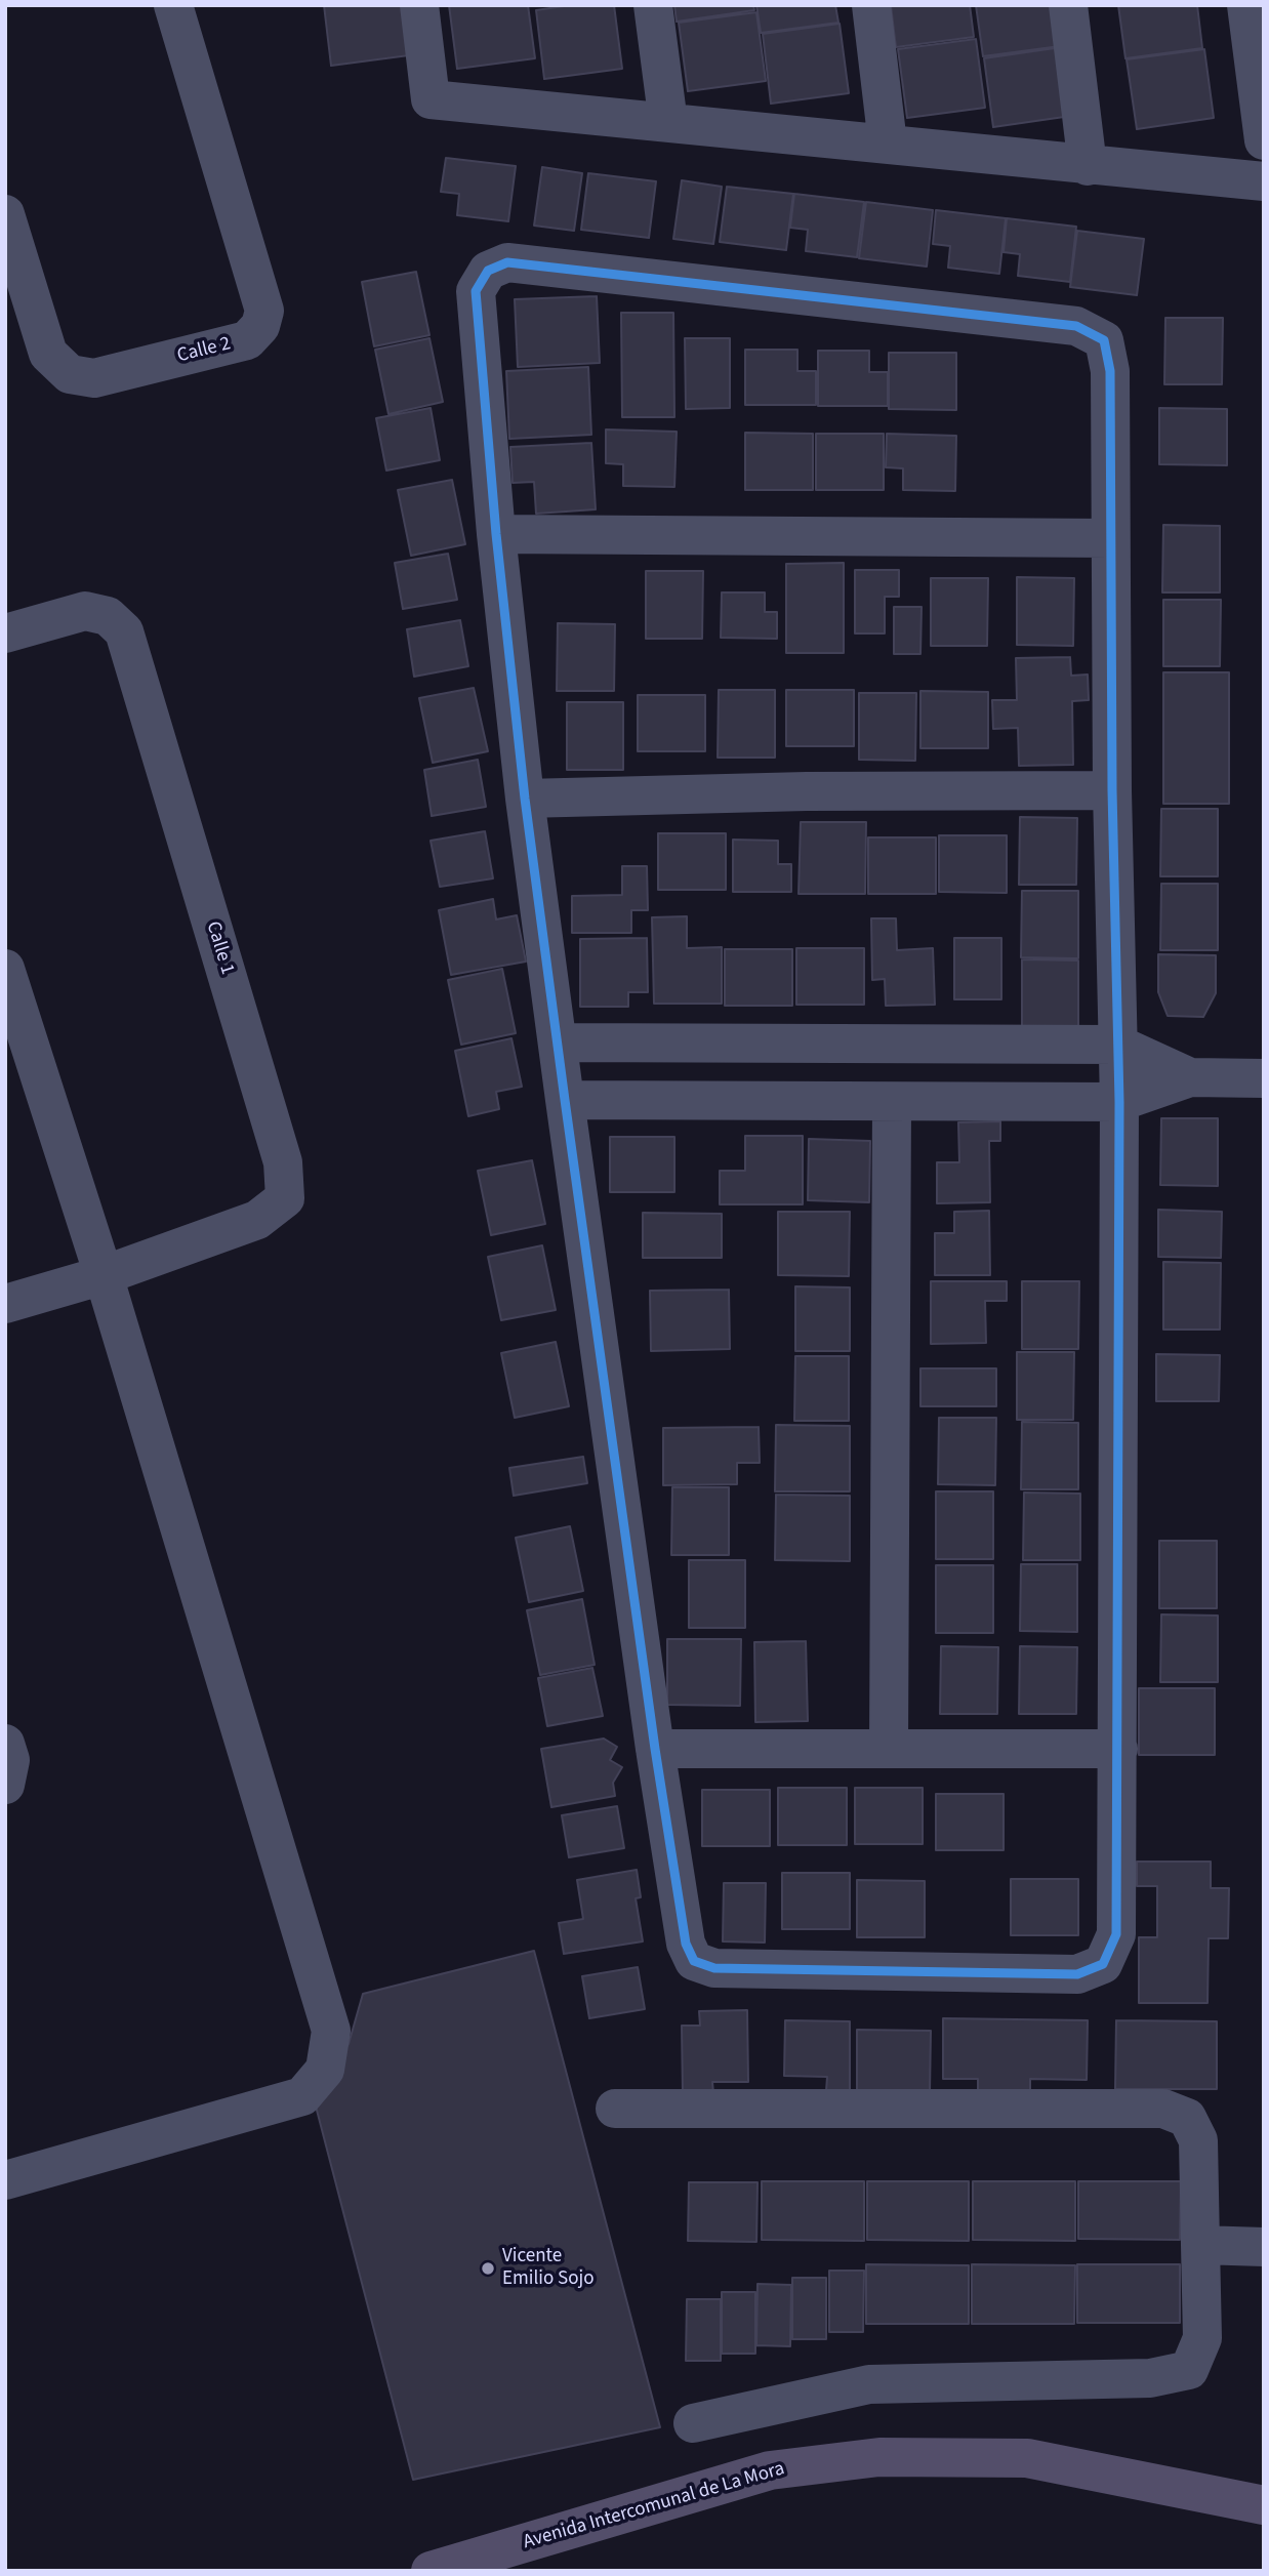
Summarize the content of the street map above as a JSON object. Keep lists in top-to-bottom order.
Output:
{
  "streets": {
    "main road": ["Avenida Intercomunal de La Mora"],
    "street": ["Calle 2", "Calle 1"]
  },
  "places": ["Vicente Emilio Sojo"]
}
